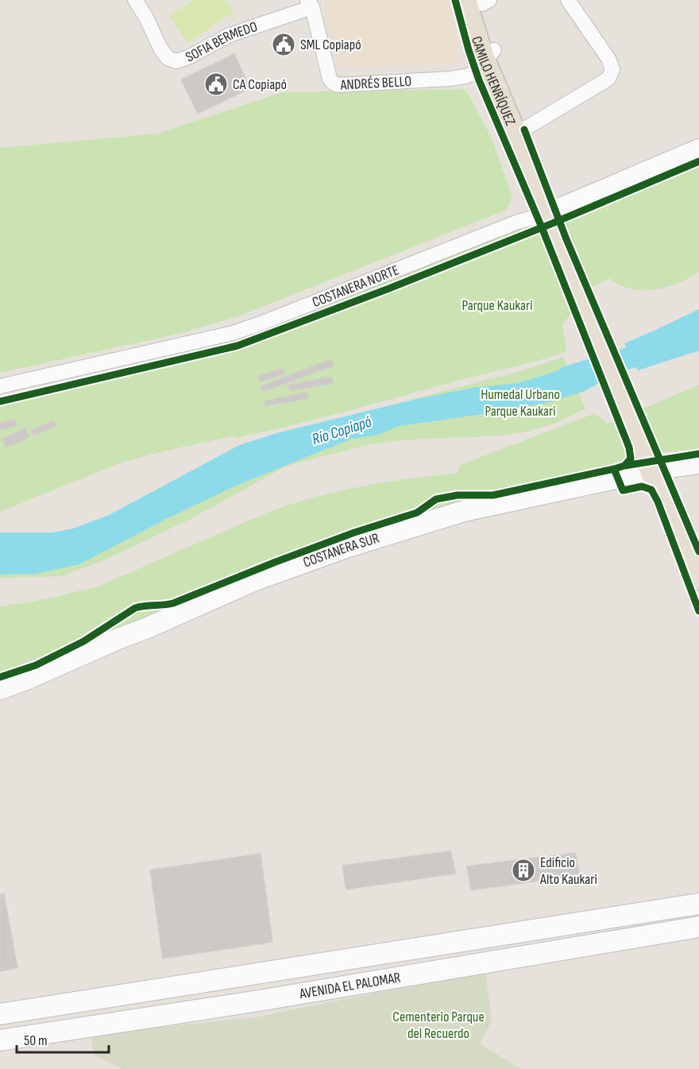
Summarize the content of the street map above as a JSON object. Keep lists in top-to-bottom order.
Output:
{
  "streets": {
    "main road": ["CAMILO HENRÍQUEZ"],
    "street": [
      "SOFIA BERMEDO",
      "ANDRÉS BELLO",
      "COSTANERA NORTE",
      "COSTANERA SUR",
      "AVENIDA EL PALOMAR"
    ]
  },
  "crossings": [
    ["SOFIA BERMEDO", "ANDRÉS BELLO"],
    ["CAMILO HENRÍQUEZ", "ANDRÉS BELLO"],
    ["CAMILO HENRÍQUEZ", "COSTANERA NORTE"],
    ["CAMILO HENRÍQUEZ", "COSTANERA SUR"]
  ],
  "water": ["Río Copiapó"],
  "parks": ["Parque Kaukari", "Humedal Urbano Parque Kaukari", "Cementerio Parque del Recuerdo"],
  "places": {
    "public building": ["SML Copiapó", "CA Copiapó"],
    "building": ["Edificio Alto Kaukari"]
  },
  "scale_bar": "50 m"
}
